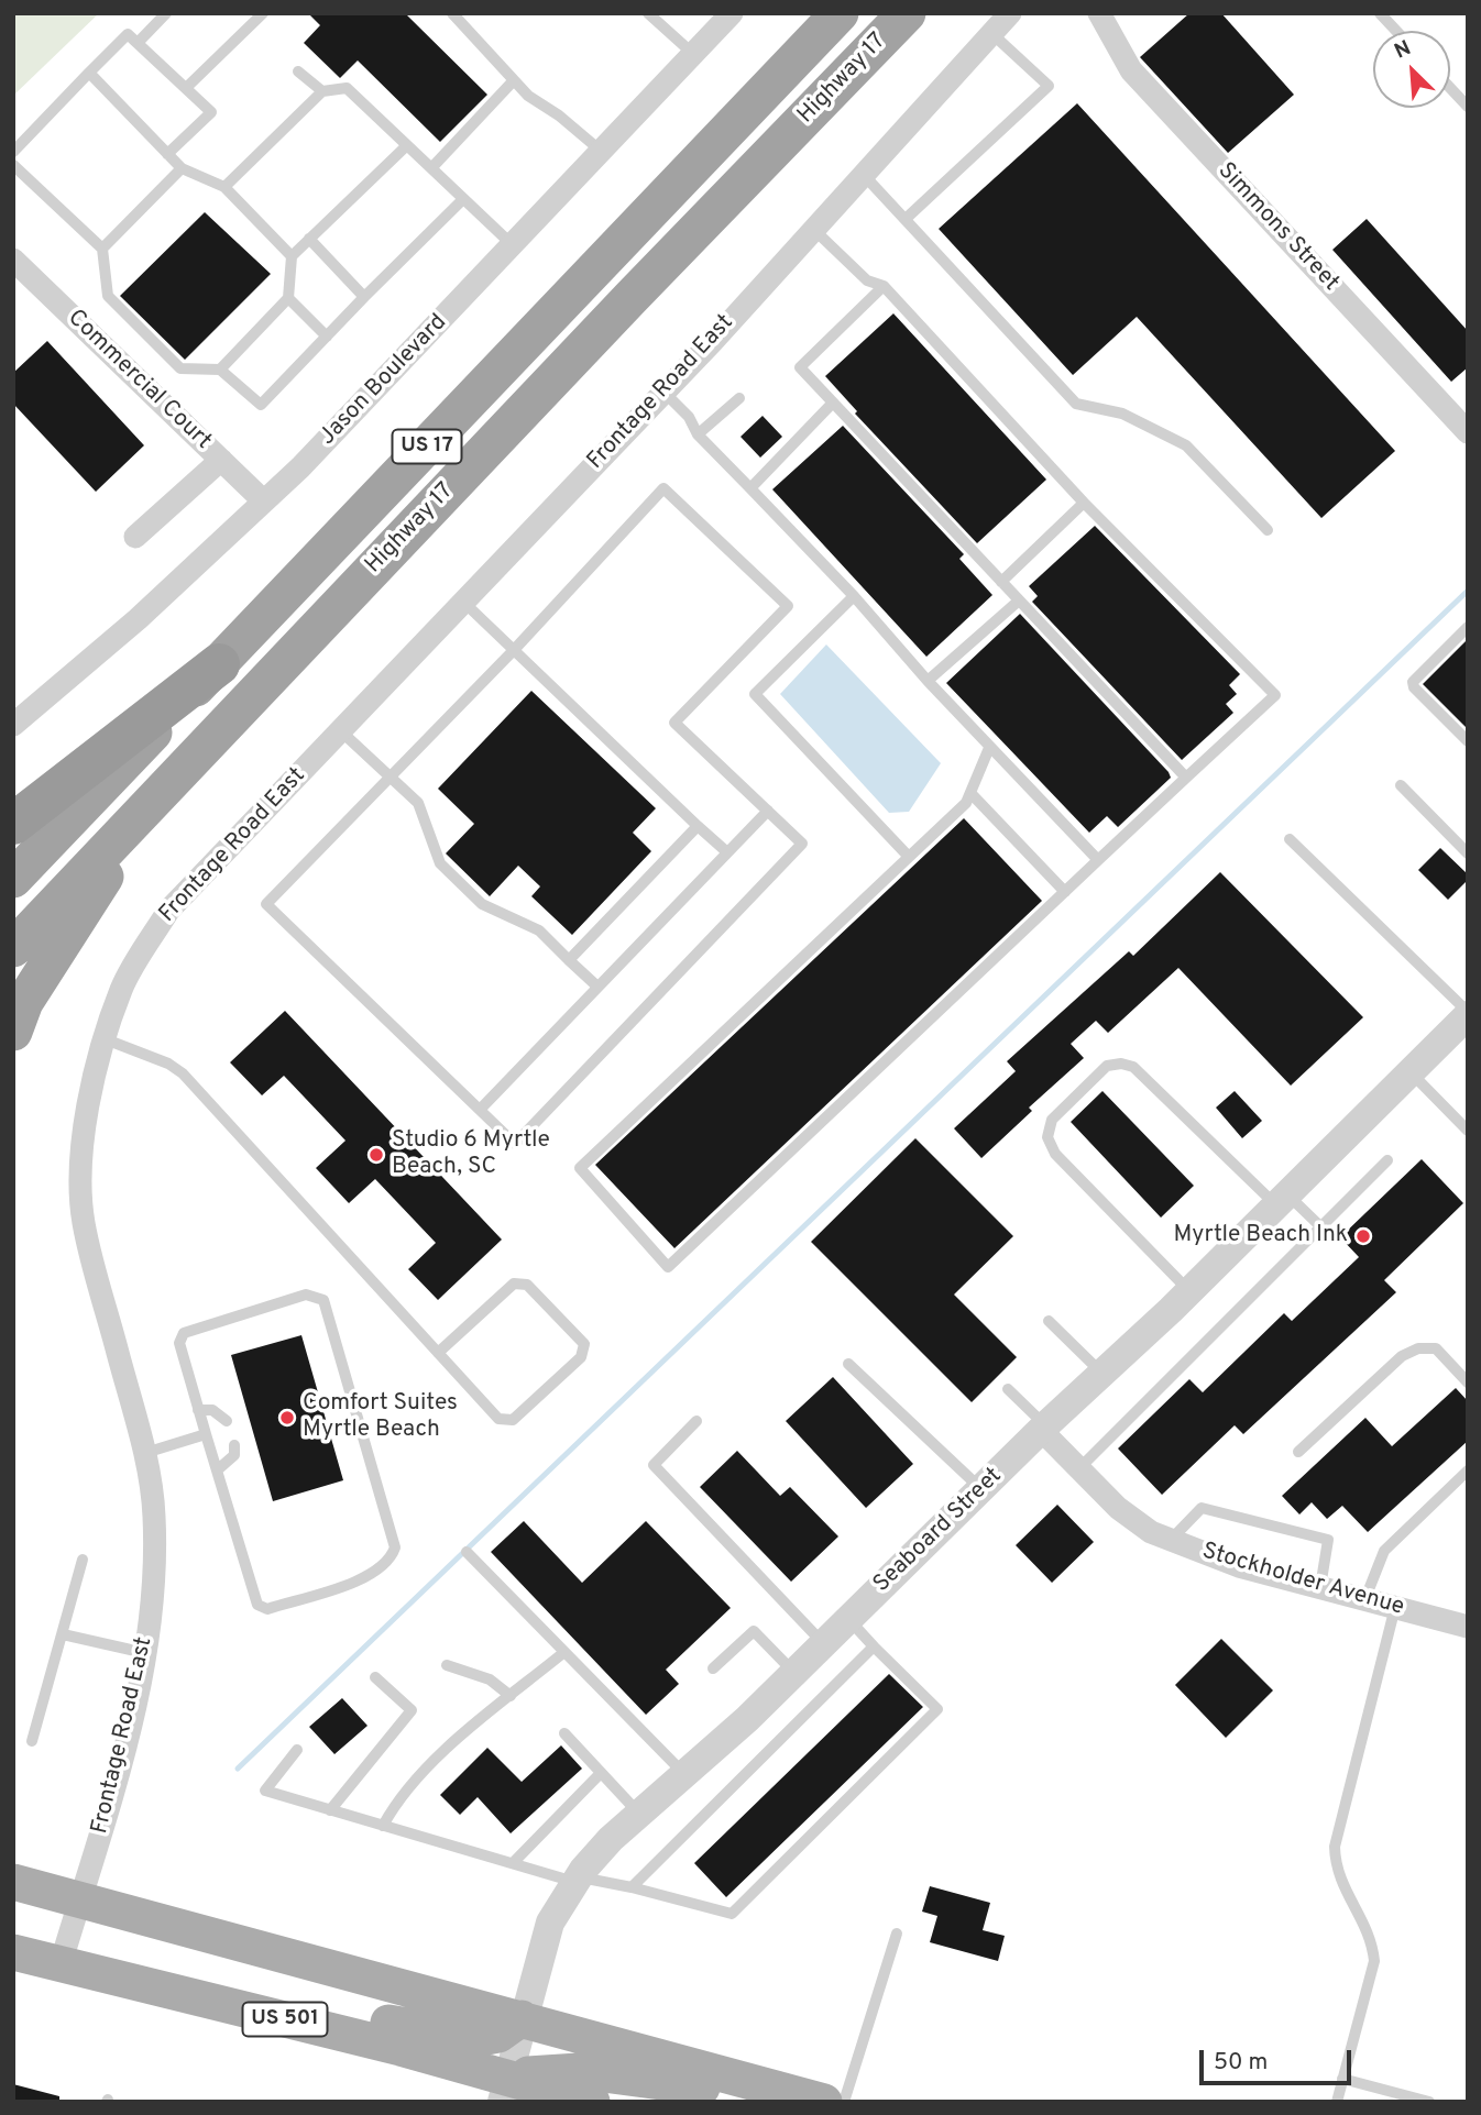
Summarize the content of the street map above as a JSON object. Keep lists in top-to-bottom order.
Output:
{
  "streets": {
    "highway": ["Highway 17", "US 17"],
    "main road": ["US 501"],
    "street": [
      "Simmons Street",
      "Commercial Court",
      "Jason Boulevard",
      "Frontage Road East",
      "Seaboard Street",
      "Stockholder Avenue"
    ]
  },
  "crossings": [
    ["Commercial Court", "Jason Boulevard"],
    ["Frontage Road East", "US 501"],
    ["Seaboard Street", "Stockholder Avenue"],
    ["Seaboard Street", "US 501"]
  ],
  "places": ["Studio 6 Myrtle Beach, SC", "Myrtle Beach Ink", "Comfort Suites Myrtle Beach"],
  "scale_bar": "50 m",
  "north": "top left"
}
